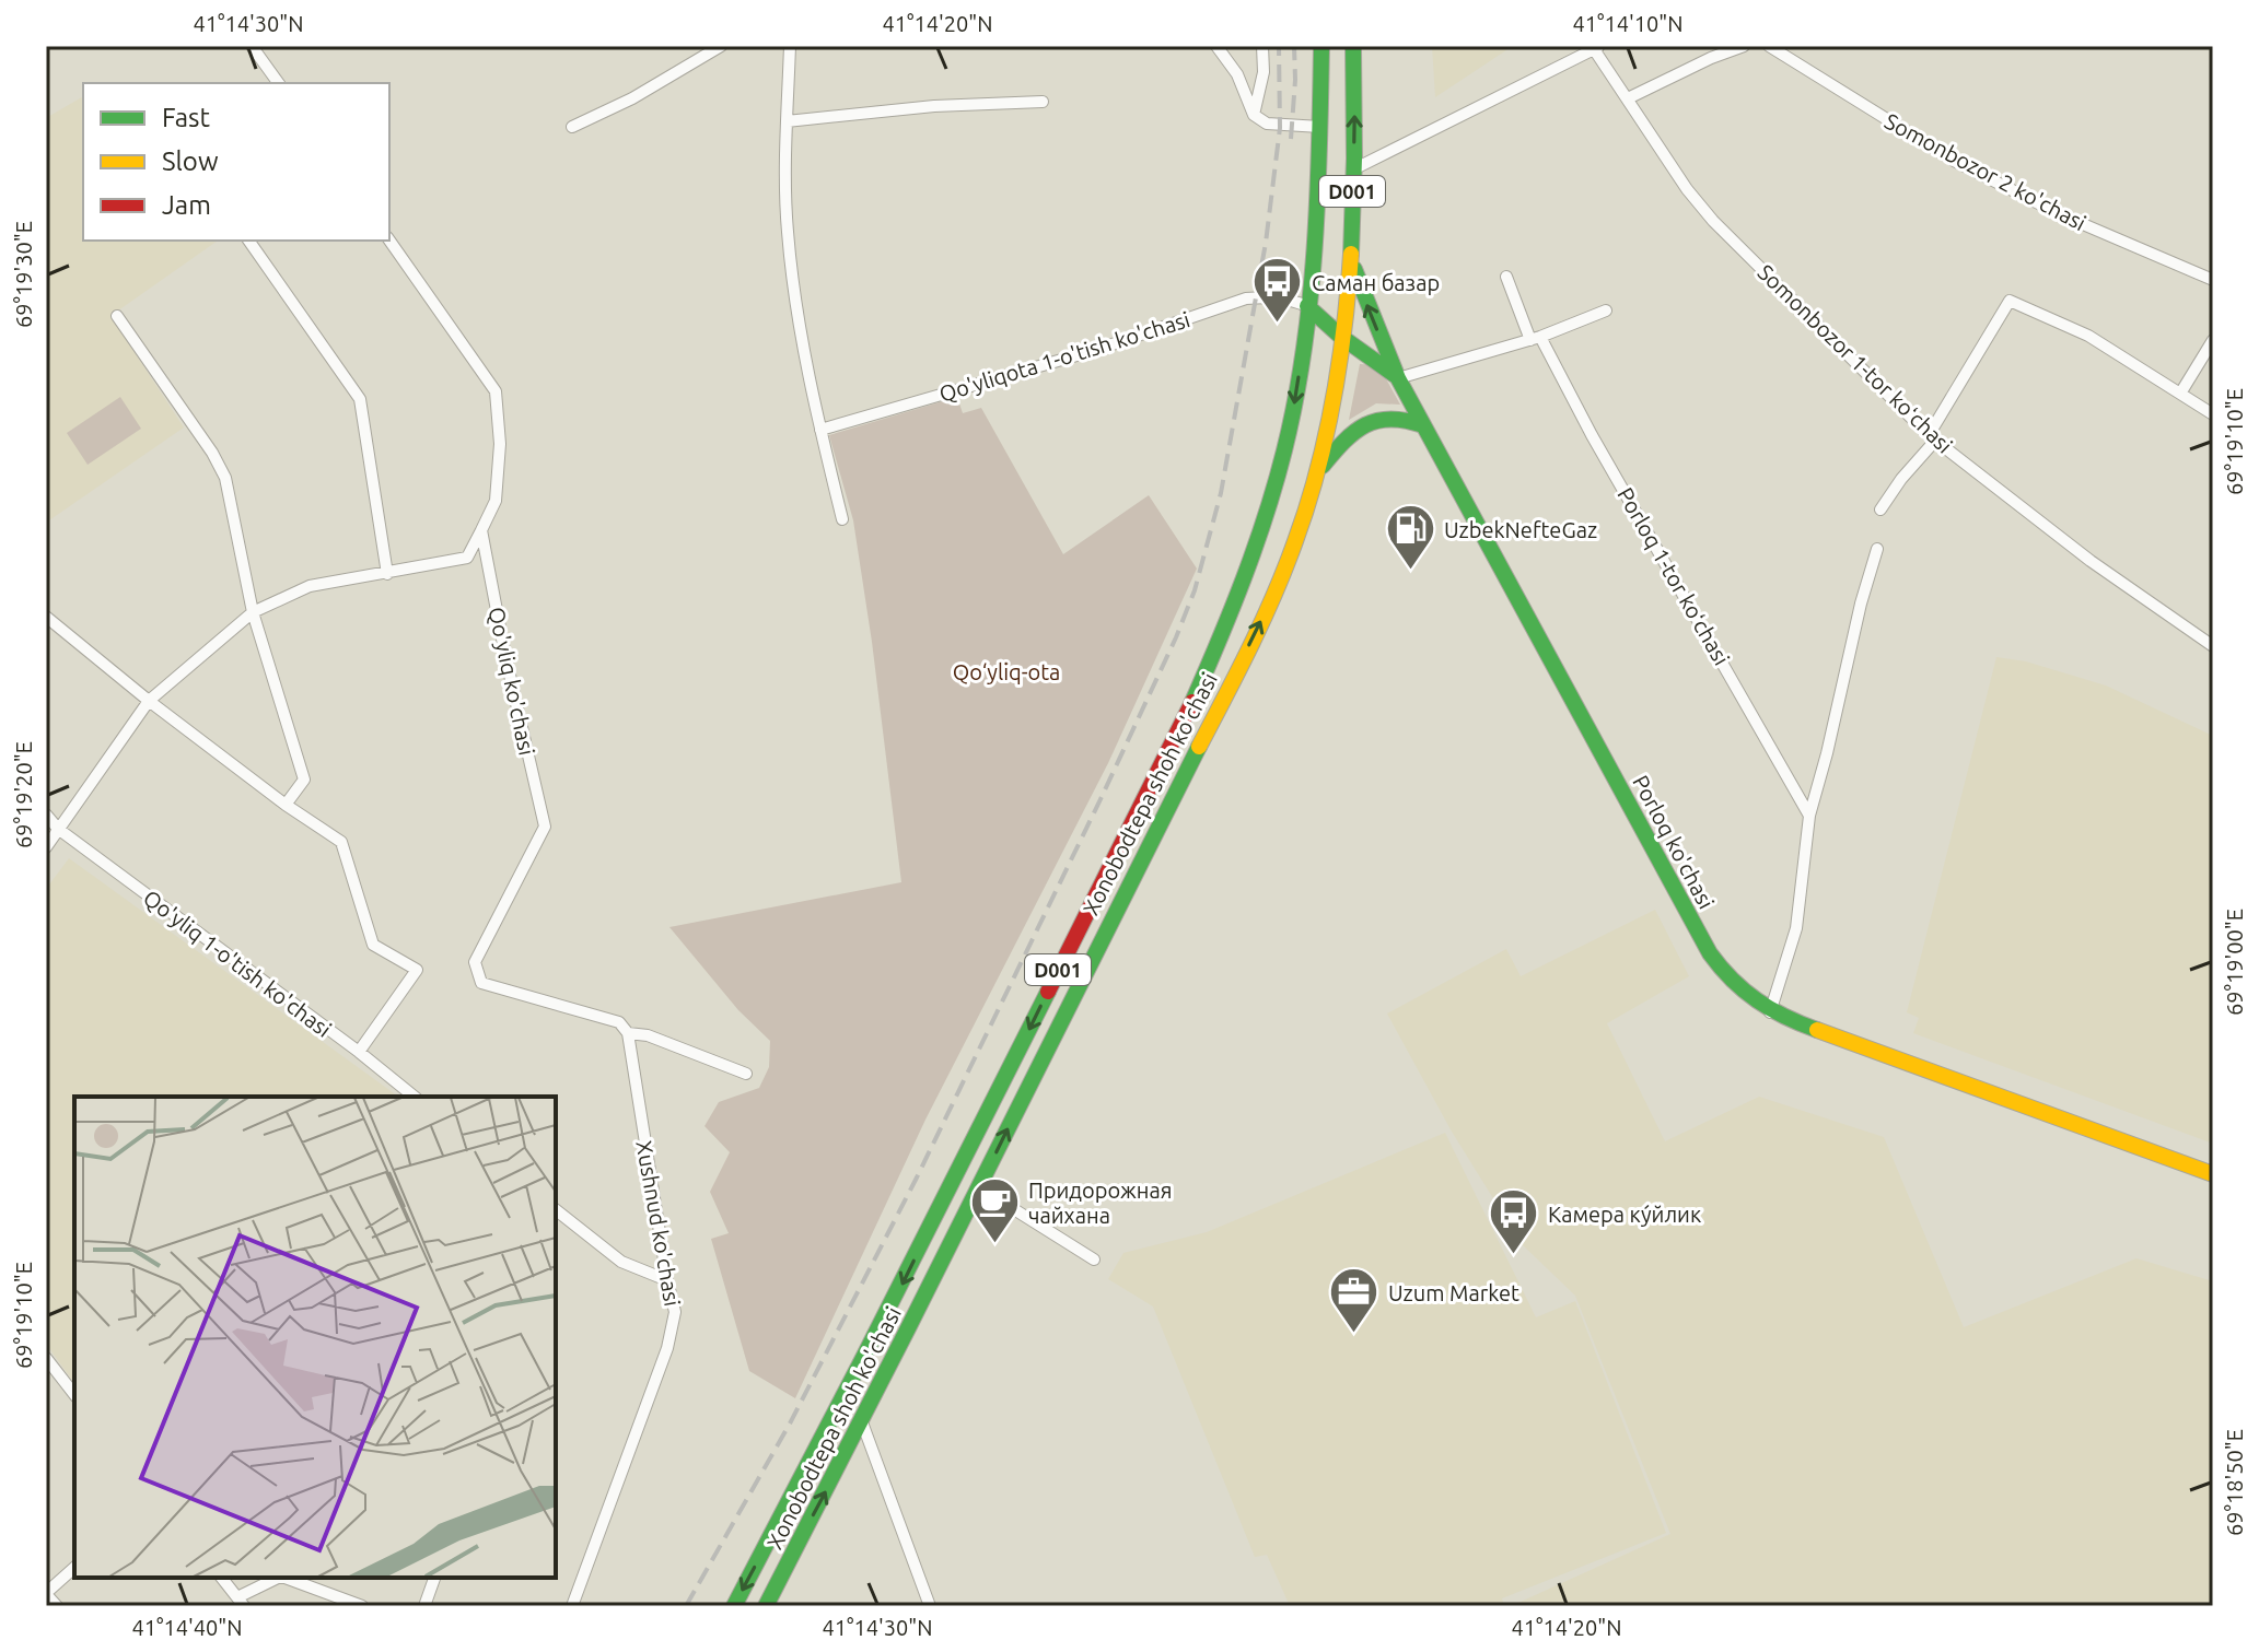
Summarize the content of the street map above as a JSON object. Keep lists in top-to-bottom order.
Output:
{
  "streets": {
    "main road": ["D001", "Xonobodtepa shoh ko'chasi", "Porloq ko'chasi"],
    "street": [
      "Somonbozor 2 ko'chasi",
      "Qo'yliqota 1-o'tish ko'chasi",
      "Somonbozor 1-tor koʻchasi",
      "Porloq 1-tor koʻchasi",
      "Qo'yliq ko'chasi",
      "Qo'yliq 1-o'tish ko'chasi",
      "Xushnud ko'chasi"
    ]
  },
  "crossings": [
    ["Qo'yliqota 1-o'tish ko'chasi", "Xonobodtepa shoh ko'chasi"],
    ["Qo'yliq ko'chasi", "Xushnud ko'chasi"],
    ["Xonobodtepa shoh ko'chasi", "Porloq ko'chasi"]
  ],
  "parks": ["Qo‘yliq-ota"],
  "places": {
    "bus stop": ["Саман базар", "Камера ку́йлик"],
    "fuel station": ["UzbekNefteGaz"],
    "cafe": ["Придорожная чайхана"],
    "office": ["Uzum Market"]
  },
  "legend": ["Fast", "Slow", "Jam"],
  "coordinates": [
    "41°14'30\"N",
    "41°14'20\"N",
    "41°14'10\"N",
    "69°19'30\"E",
    "69°19'10\"E",
    "69°19'20\"E",
    "69°19'00\"E",
    "69°18'50\"E",
    "41°14'40\"N"
  ]
}
